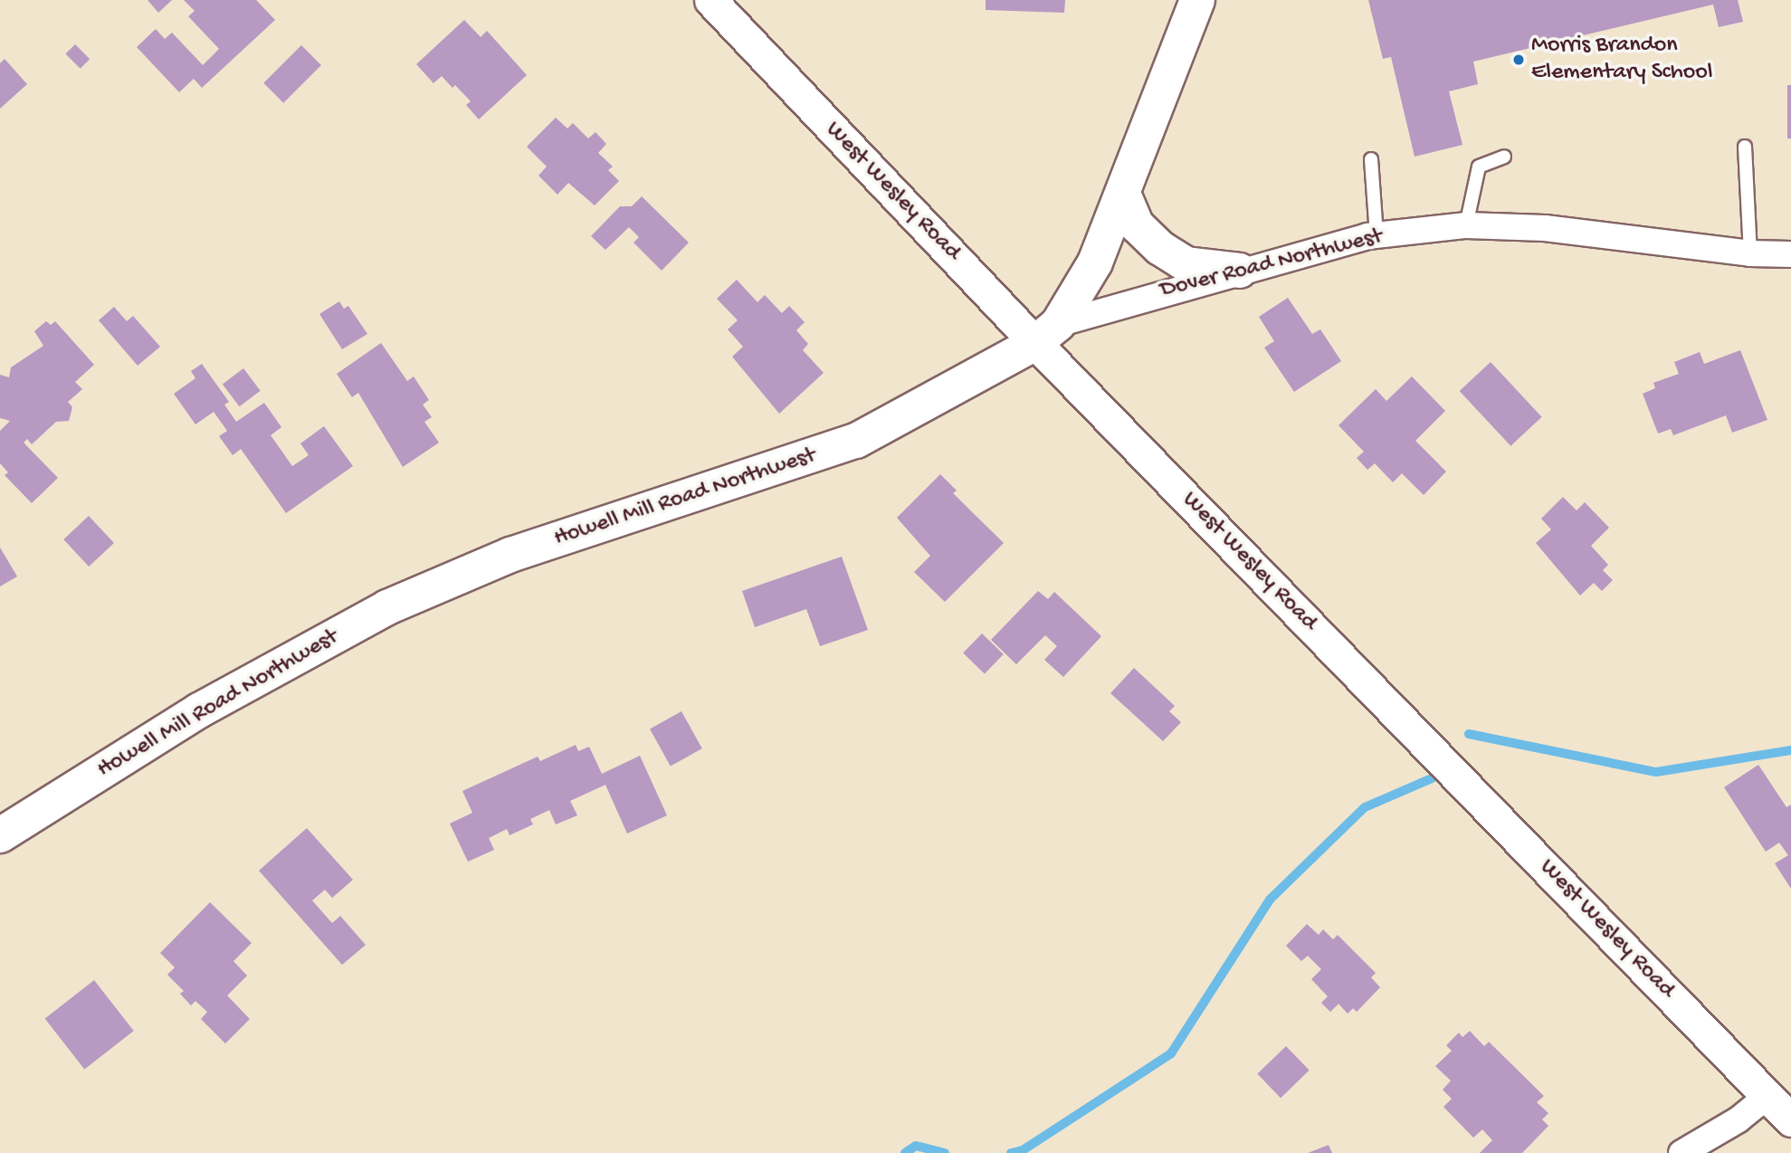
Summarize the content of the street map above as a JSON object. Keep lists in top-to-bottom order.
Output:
{
  "streets": {
    "main road": ["Howell Mill Road Northwest"],
    "street": ["West Wesley Road", "Dover Road Northwest"]
  },
  "crossings": [
    ["West Wesley Road", "Dover Road Northwest"],
    ["West Wesley Road", "Howell Mill Road Northwest"],
    ["Dover Road Northwest", "Howell Mill Road Northwest"]
  ],
  "places": ["Morris Brandon Elementary School"]
}
